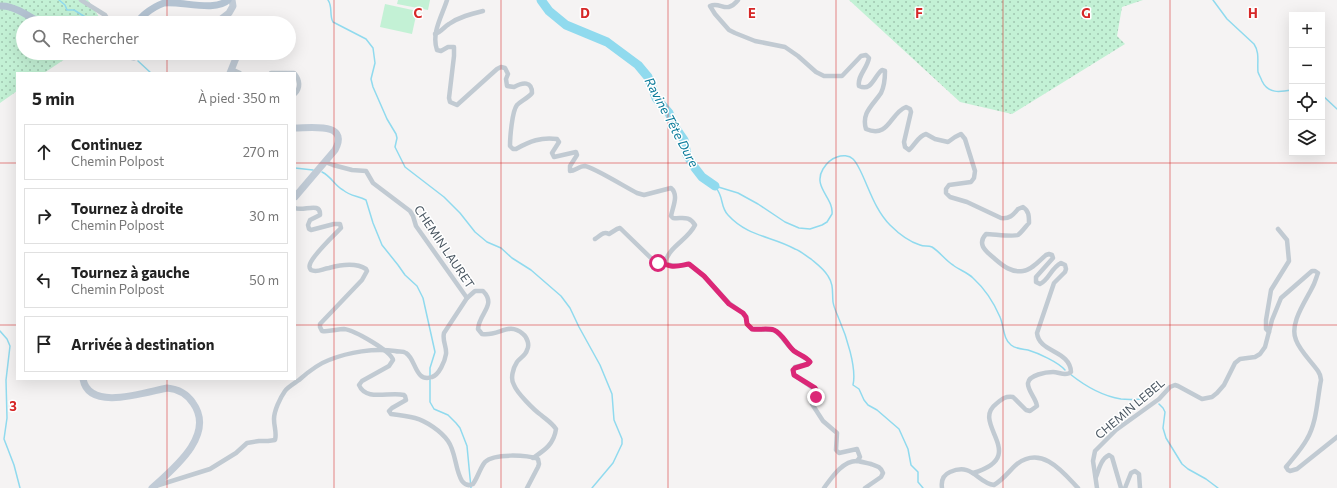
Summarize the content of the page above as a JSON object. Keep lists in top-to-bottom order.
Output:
{
  "streets": {
    "street": ["CHEMIN LAURET", "CHEMIN LEBEL"]
  },
  "water": ["Ravine Tête Dure"],
  "page": {
    "map_buttons": ["+", "−"],
    "search": "Rechercher",
    "heading": ["5 min", "À pied · 350 m"],
    "list": [
      ["Continuez", "Chemin Polpost", "270 m"],
      ["Tournez à droite", "Chemin Polpost", "30 m"],
      ["Tournez à gauche", "Chemin Polpost", "50 m"],
      "Arrivée à destination"
    ]
  },
  "grid": {
    "columns": [
      "C",
      "D",
      "E",
      "F",
      "G",
      "H"
    ],
    "rows": ["3"]
  }
}
